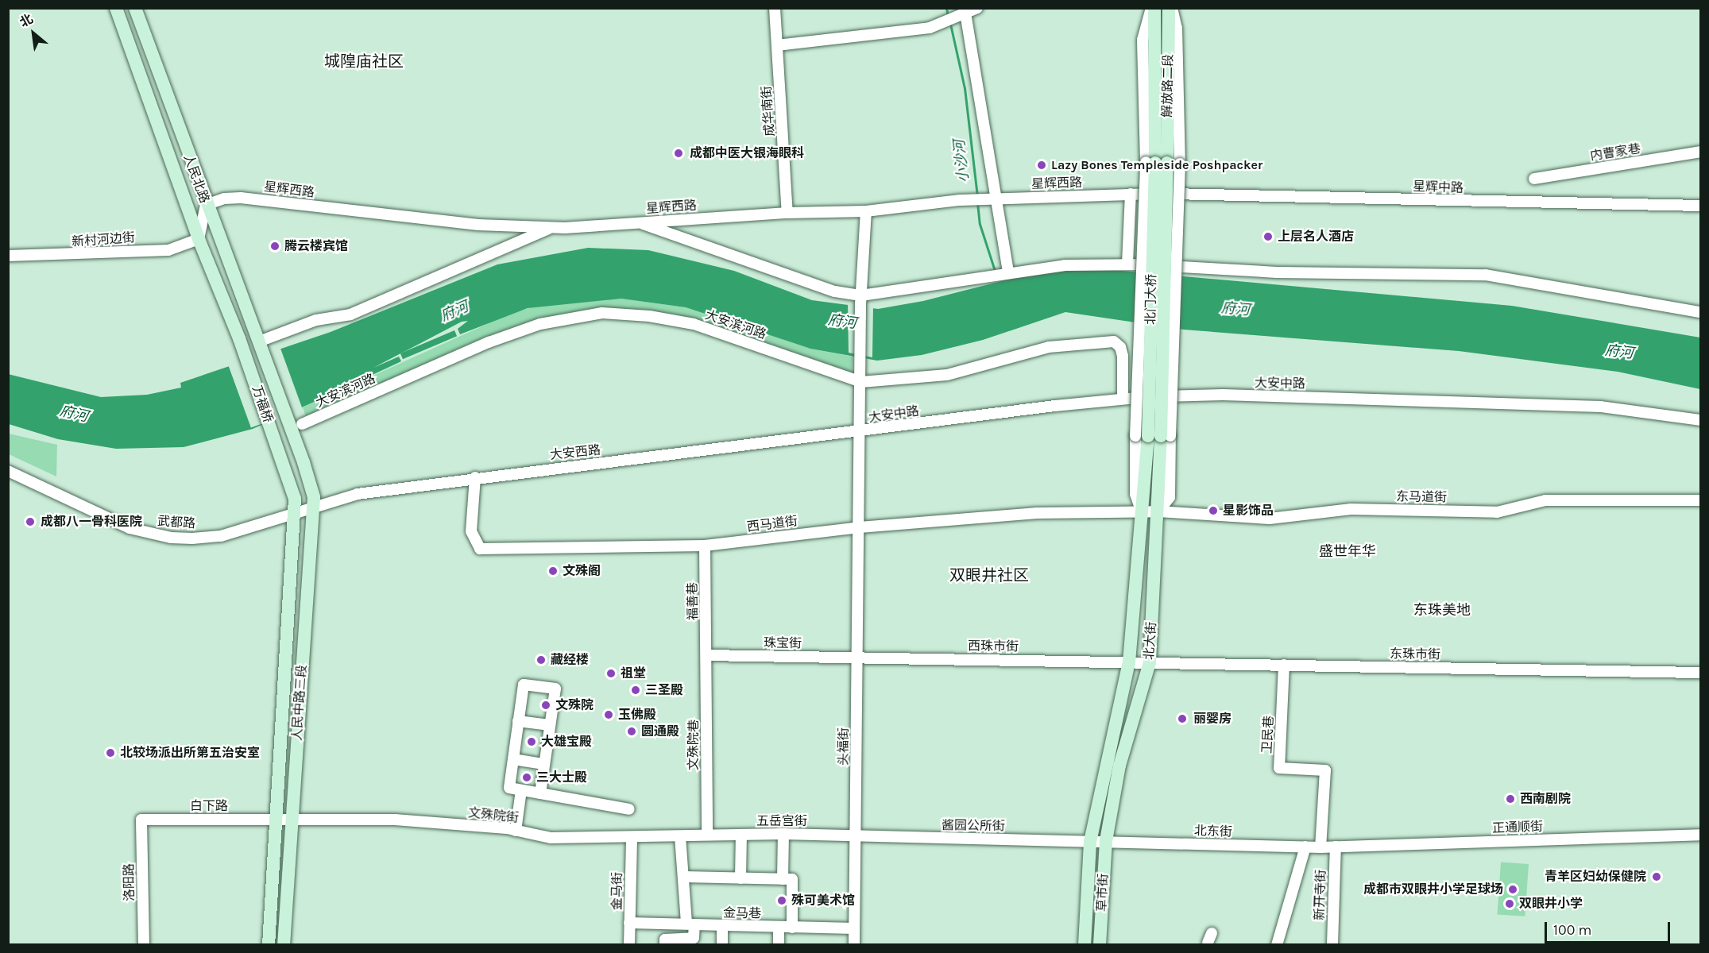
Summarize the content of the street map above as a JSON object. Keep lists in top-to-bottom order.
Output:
{
  "streets": {
    "main road": [
      "解放路二段",
      "人民北路",
      "北门大桥",
      "万福桥",
      "北大街",
      "人民中路三段",
      "草市街"
    ],
    "street": [
      "成华南街",
      "内曹家巷",
      "星辉西路",
      "星辉中路",
      "新村河边街",
      "大安滨河路",
      "大安中路",
      "大安西路",
      "东马道街",
      "武都路",
      "西马道街",
      "福善巷",
      "珠宝街",
      "西珠市街",
      "东珠市街",
      "卫民巷",
      "文殊院巷",
      "头福街",
      "白下路",
      "文殊院街",
      "五岳宫街",
      "酱园公所街",
      "正通顺街",
      "北东街",
      "洛阳路",
      "金马街",
      "新开寺街",
      "金马巷"
    ]
  },
  "crossings": [
    ["解放路二段", "北门大桥"],
    ["成华南街", "星辉西路"],
    ["人民北路", "星辉西路"],
    ["人民北路", "新村河边街"],
    ["人民北路", "万福桥"],
    ["星辉西路", "星辉中路"],
    ["星辉西路", "头福街"],
    ["北门大桥", "北大街"],
    ["大安滨河路", "大安中路"],
    ["大安滨河路", "头福街"],
    ["大安中路", "大安西路"],
    ["大安中路", "头福街"],
    ["万福桥", "人民中路三段"],
    ["大安西路", "武都路"],
    ["大安西路", "西马道街"],
    ["大安西路", "人民中路三段"],
    ["大安西路", "头福街"],
    ["东马道街", "西马道街"],
    ["东马道街", "北大街"],
    ["武都路", "人民中路三段"],
    ["西马道街", "福善巷"],
    ["西马道街", "北大街"],
    ["西马道街", "头福街"],
    ["福善巷", "珠宝街"],
    ["福善巷", "文殊院巷"],
    ["北大街", "西珠市街"],
    ["北大街", "东珠市街"],
    ["北大街", "酱园公所街"],
    ["北大街", "北东街"],
    ["北大街", "草市街"],
    ["珠宝街", "西珠市街"],
    ["珠宝街", "文殊院巷"],
    ["珠宝街", "头福街"],
    ["西珠市街", "东珠市街"],
    ["西珠市街", "头福街"],
    ["东珠市街", "卫民巷"],
    ["人民中路三段", "白下路"],
    ["人民中路三段", "文殊院街"],
    ["卫民巷", "北东街"],
    ["文殊院巷", "文殊院街"],
    ["文殊院巷", "五岳宫街"],
    ["头福街", "五岳宫街"],
    ["头福街", "酱园公所街"],
    ["头福街", "金马巷"],
    ["白下路", "文殊院街"],
    ["白下路", "洛阳路"],
    ["文殊院街", "五岳宫街"],
    ["文殊院街", "金马街"],
    ["五岳宫街", "酱园公所街"],
    ["酱园公所街", "北东街"],
    ["酱园公所街", "草市街"],
    ["正通顺街", "北东街"],
    ["正通顺街", "新开寺街"],
    ["北东街", "草市街"],
    ["北东街", "新开寺街"],
    ["金马街", "金马巷"]
  ],
  "districts": [
    "城隍庙社区",
    "盛世年华",
    "双眼井社区",
    "东珠美地"
  ],
  "water": ["小沙河", "府河"],
  "places": [
    "成都中医大银海眼科",
    "Lazy Bones Templeside Poshpacker",
    "上层名人酒店",
    "腾云楼宾馆",
    "星影饰品",
    "成都八一骨科医院",
    "文殊阁",
    "藏经楼",
    "祖堂",
    "三圣殿",
    "文殊院",
    "玉佛殿",
    "丽婴房",
    "圆通殿",
    "大雄宝殿",
    "北较场派出所第五治安室",
    "三大士殿",
    "西南剧院",
    "青羊区妇幼保健院",
    "成都市双眼井小学足球场",
    "殊可美术馆",
    "双眼井小学"
  ],
  "scale_bar": "100 m",
  "north": "top left"
}
